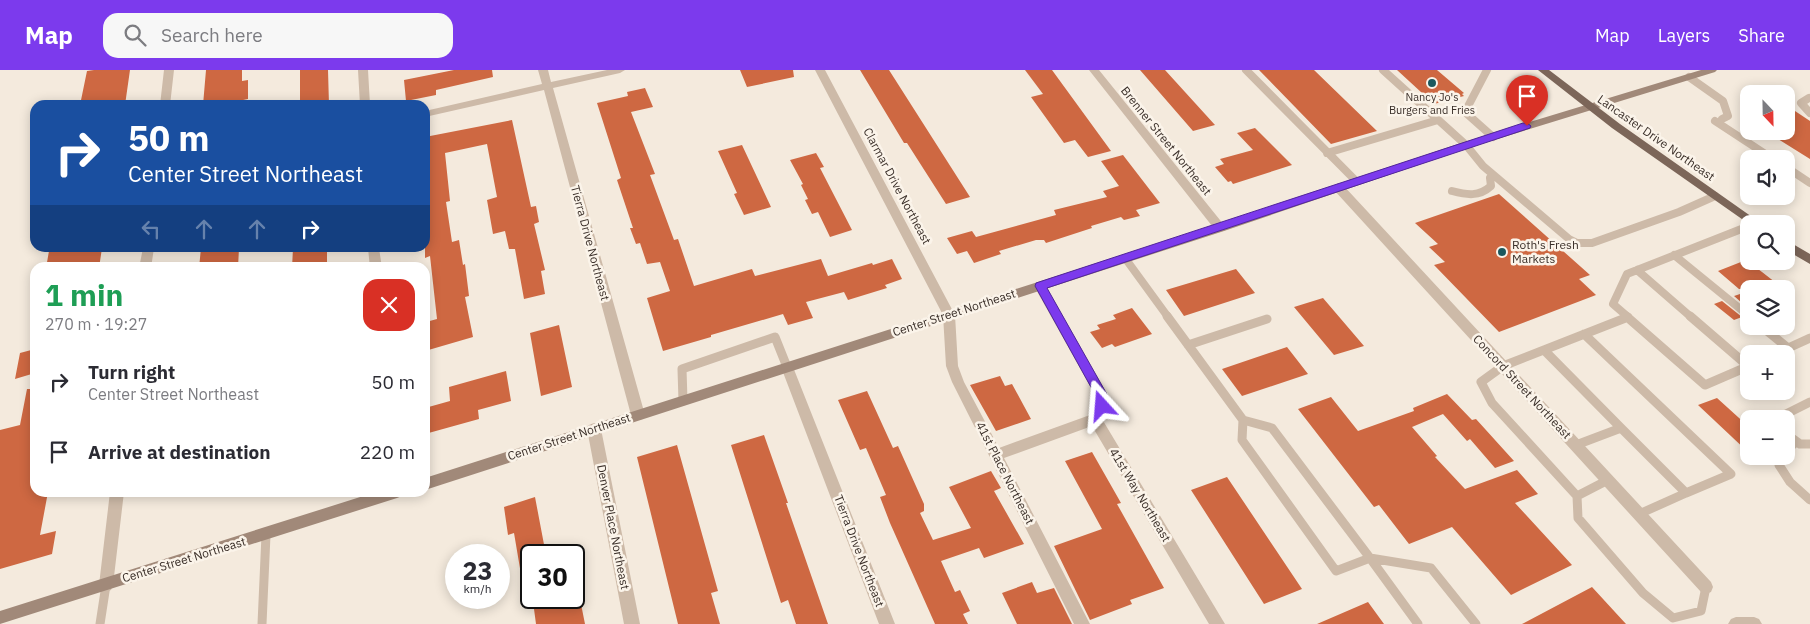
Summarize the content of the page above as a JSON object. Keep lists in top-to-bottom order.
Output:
{
  "streets": {
    "main road": ["Lancaster Drive Northeast", "Center Street Northeast"],
    "street": [
      "Brenner Street Northeast",
      "Clarmar Drive Northeast",
      "Tierra Drive Northeast",
      "Concord Street Northeast",
      "41st Place Northeast",
      "41st Way Northeast",
      "Denver Place Northeast"
    ]
  },
  "crossings": [
    ["Lancaster Drive Northeast", "Center Street Northeast"],
    ["Brenner Street Northeast", "Center Street Northeast"],
    ["Clarmar Drive Northeast", "Center Street Northeast"],
    ["Clarmar Drive Northeast", "41st Place Northeast"],
    ["Tierra Drive Northeast", "Center Street Northeast"],
    ["Center Street Northeast", "Concord Street Northeast"],
    ["Center Street Northeast", "41st Place Northeast"],
    ["Center Street Northeast", "Denver Place Northeast"]
  ],
  "places": ["Nancy Jo's Burgers and Fries", "Roth's Fresh Markets"],
  "north": "bottom",
  "page": {
    "header": "Map",
    "search": "Search here",
    "nav": ["Map", "Layers", "Share"],
    "map_buttons": ["+", "−"],
    "turn": ["50 m", "Center Street Northeast"],
    "heading": ["1 min", "270 m · 19:27"],
    "list": [
      {
        "name": "Turn right",
        "note": "Center Street Northeast",
        "value": "50 m"
      },
      {
        "name": "Arrive at destination",
        "value": "220 m"
      }
    ],
    "speed": "23 km/h",
    "limit": "30"
  }
}
